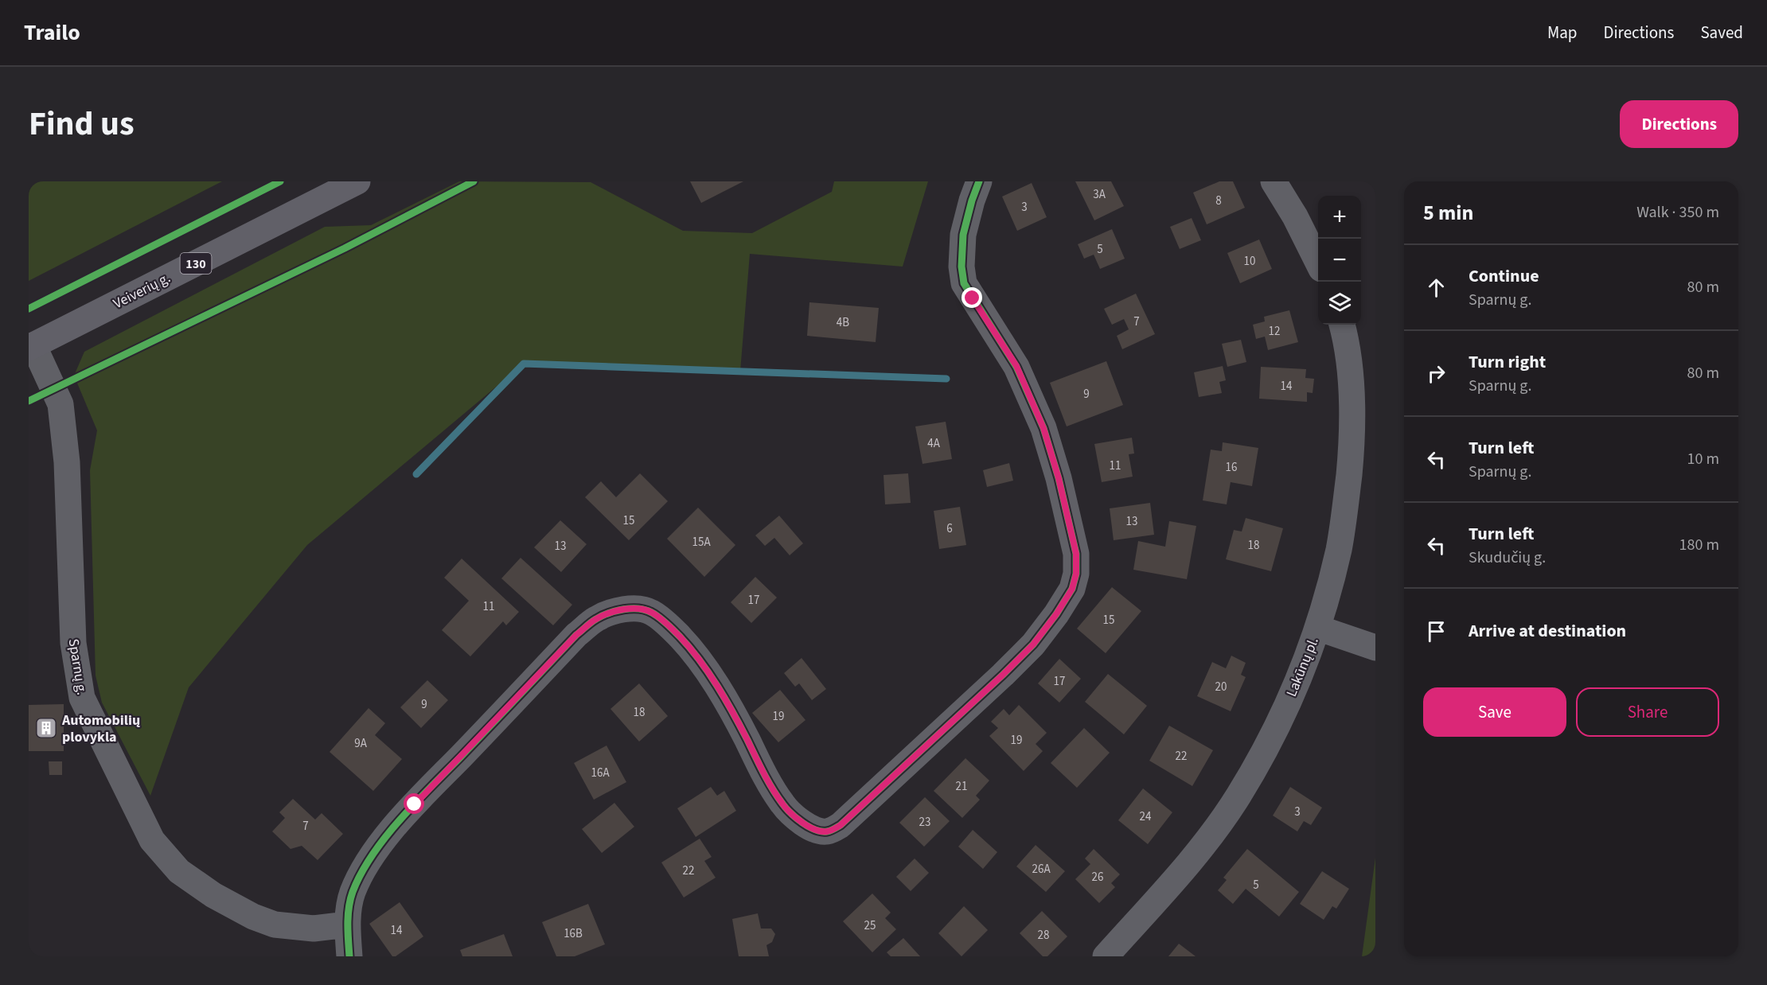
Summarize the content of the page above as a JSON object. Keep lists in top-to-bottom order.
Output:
{
  "streets": {
    "main road": ["130", "Veiverių g."],
    "street": ["Sparnų g.", "Lakūnų pl."]
  },
  "crossings": [
    ["Veiverių g.", "Sparnų g."]
  ],
  "places": {
    "building": ["Automobilių plovykla"]
  },
  "house_numbers": [
    "3A",
    "8",
    "3",
    "5",
    "10",
    "7",
    "4B",
    "12",
    "14",
    "9",
    "4A",
    "11",
    "16",
    "15",
    "13",
    "6",
    "15A",
    "18",
    "13",
    "17",
    "11",
    "15",
    "17",
    "20",
    "9",
    "18",
    "19",
    "19",
    "9A",
    "22",
    "16A",
    "21",
    "3",
    "24",
    "23",
    "7",
    "26A",
    "22",
    "26",
    "5",
    "25",
    "14",
    "16B",
    "28"
  ],
  "page": {
    "header": "Trailo",
    "nav": ["Map", "Directions", "Saved"],
    "title": "Find us",
    "buttons": [
      "Directions",
      ["Save", "Share"]
    ],
    "heading": ["5 min", "Walk · 350 m"],
    "map_buttons": ["+", "−"],
    "list": [
      ["Continue", "Sparnų g.", "80 m"],
      ["Turn right", "Sparnų g.", "80 m"],
      ["Turn left", "Sparnų g.", "10 m"],
      ["Turn left", "Skudučių g.", "180 m"],
      "Arrive at destination"
    ]
  }
}
